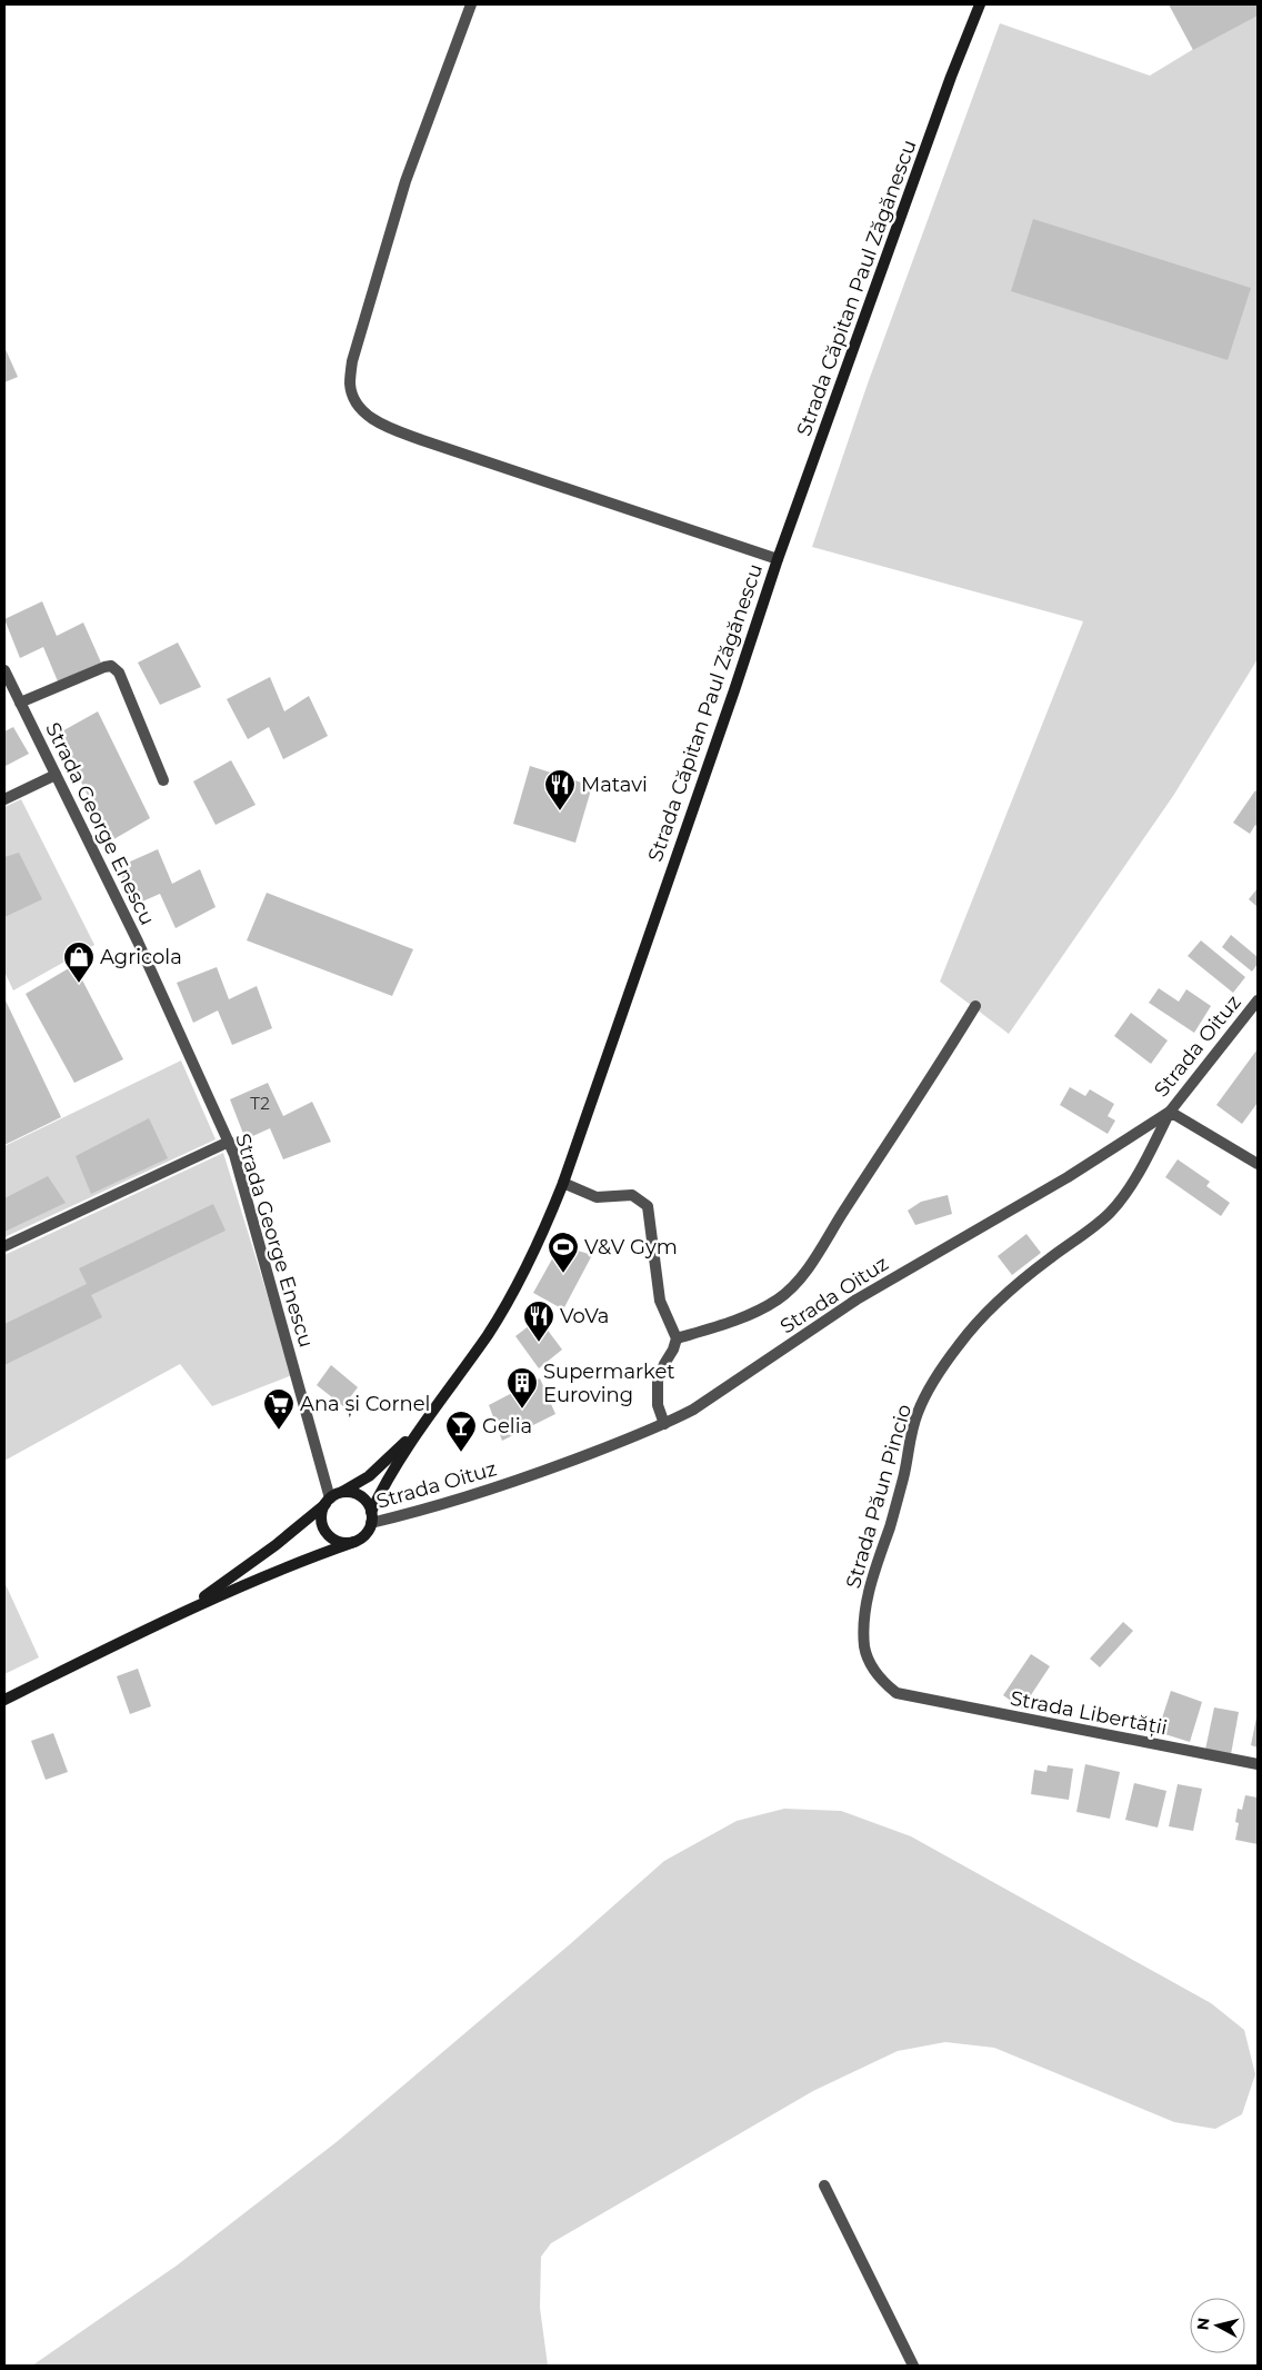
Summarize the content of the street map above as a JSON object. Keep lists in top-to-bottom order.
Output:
{
  "streets": {
    "main road": ["Strada Căpitan Paul Zăgănescu"],
    "street": [
      "Strada George Enescu",
      "Strada Oituz",
      "Strada Păun Pincio",
      "Strada Libertății"
    ]
  },
  "crossings": [
    ["Strada Căpitan Paul Zăgănescu", "Strada George Enescu"],
    ["Strada Căpitan Paul Zăgănescu", "Strada Oituz"],
    ["Strada George Enescu", "Strada Oituz"],
    ["Strada Oituz", "Strada Păun Pincio"],
    ["Strada Păun Pincio", "Strada Libertății"]
  ],
  "places": {
    "restaurant": ["Matavi", "VoVa"],
    "shop": ["Agricola"],
    "sports": ["V&V Gym"],
    "building": ["Supermarket Euroving"],
    "supermarket": ["Ana și Cornel"],
    "bar": ["Gelia"]
  },
  "house_numbers": ["T2"],
  "north": "left"
}
